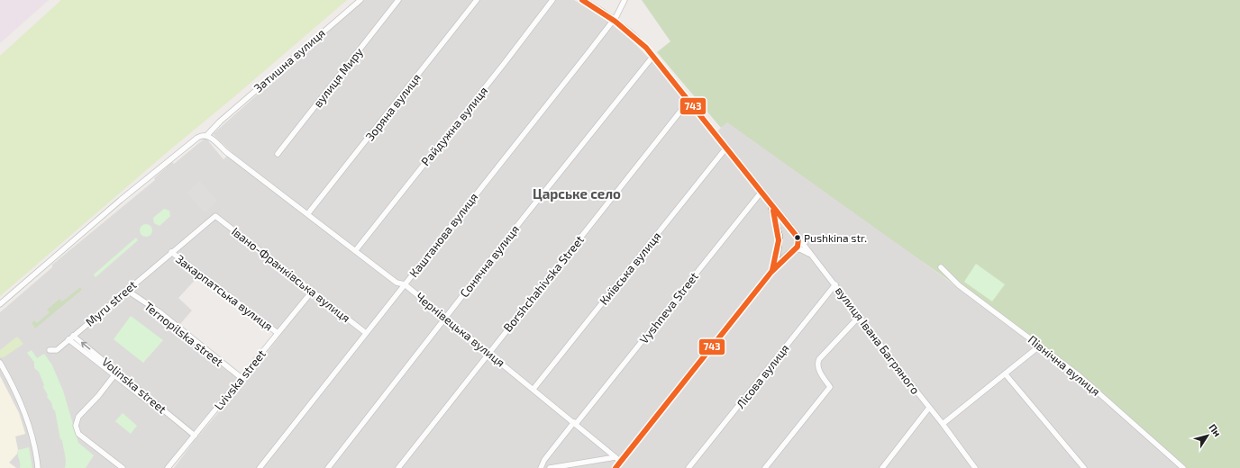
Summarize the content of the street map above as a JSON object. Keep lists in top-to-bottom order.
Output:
{
  "streets": {
    "main road": ["вулиця Івана Багряного"],
    "street": [
      "Затишна вулиця",
      "вулиця Миру",
      "Зоряна вулиця",
      "Райдужна вулиця",
      "Каштанова вулиця",
      "Сонячна вулиця",
      "Київська вулиця",
      "Івано-Франківська вулиця",
      "Borshchahivska Street",
      "Закарпатська вулиця",
      "Myru street",
      "Vyshneva Street",
      "Чернівецька вулиця",
      "Ternopilska street",
      "Північна вулиця",
      "Лісова вулиця",
      "Lvivska street",
      "Volinska street"
    ]
  },
  "crossings": [
    ["Затишна вулиця", "Чернівецька вулиця"],
    ["Зоряна вулиця", "Чернівецька вулиця"],
    ["Райдужна вулиця", "Чернівецька вулиця"],
    ["Каштанова вулиця", "Івано-Франківська вулиця"],
    ["Каштанова вулиця", "Чернівецька вулиця"],
    ["Каштанова вулиця", "вулиця Івана Багряного"],
    ["Сонячна вулиця", "Чернівецька вулиця"],
    ["Сонячна вулиця", "вулиця Івана Багряного"],
    ["Київська вулиця", "Чернівецька вулиця"],
    ["Київська вулиця", "вулиця Івана Багряного"],
    ["Івано-Франківська вулиця", "Myru street"],
    ["Івано-Франківська вулиця", "Lvivska street"],
    ["Borshchahivska Street", "Чернівецька вулиця"],
    ["Borshchahivska Street", "вулиця Івана Багряного"],
    ["Закарпатська вулиця", "Myru street"],
    ["Закарпатська вулиця", "Lvivska street"],
    ["Myru street", "Ternopilska street"],
    ["Myru street", "Volinska street"],
    ["Vyshneva Street", "Чернівецька вулиця"],
    ["Vyshneva Street", "вулиця Івана Багряного"],
    ["Ternopilska street", "Lvivska street"],
    ["вулиця Івана Багряного", "Лісова вулиця"],
    ["Lvivska street", "Volinska street"]
  ],
  "districts": ["Царське село"],
  "places": ["Pushkina str."],
  "lines": ["transit line 743"],
  "north": "top right"
}
